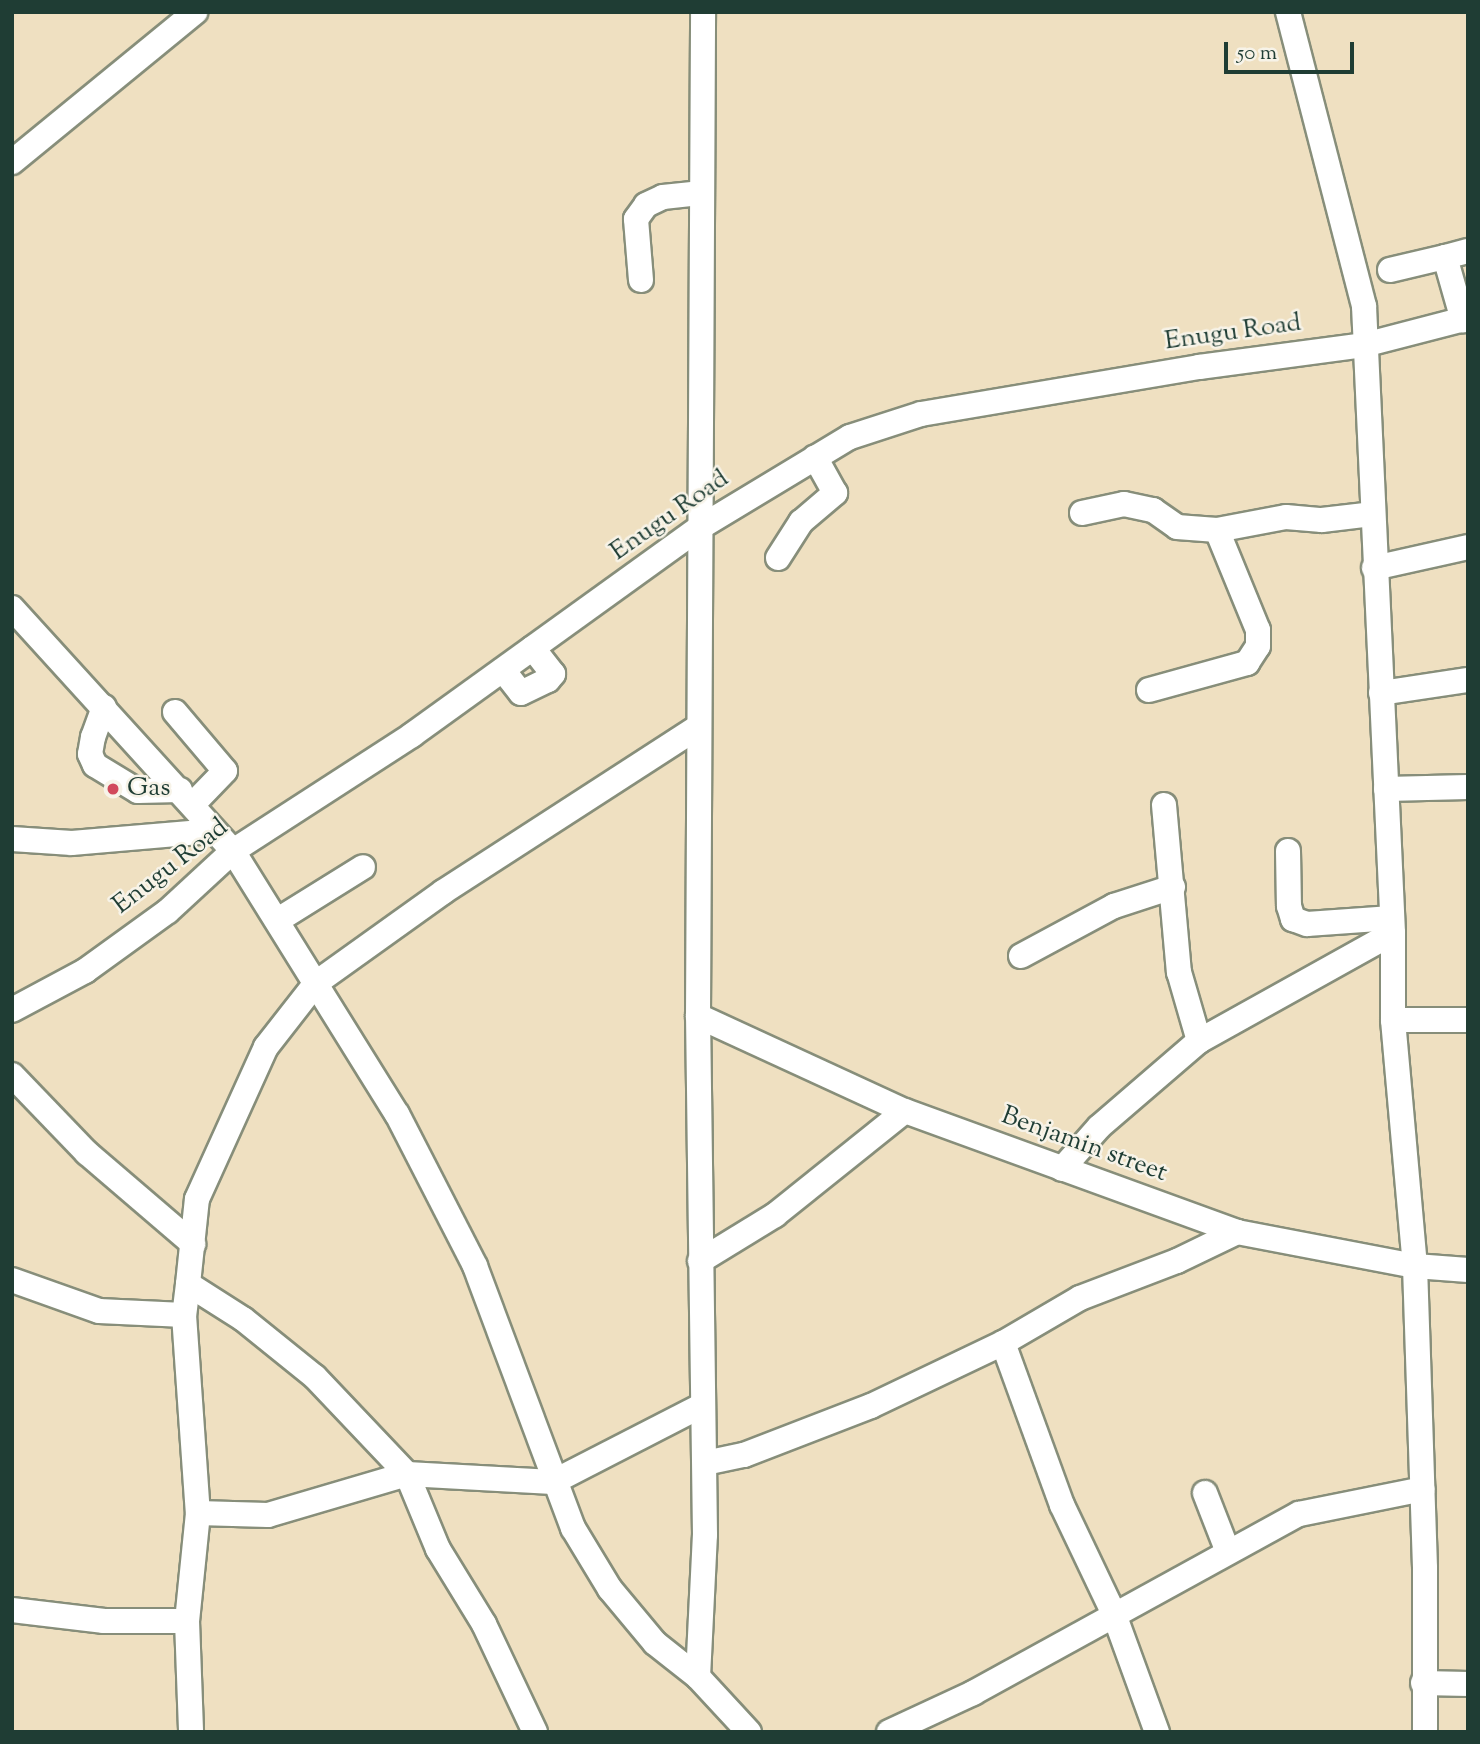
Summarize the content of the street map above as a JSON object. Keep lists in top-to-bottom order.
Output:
{
  "streets": {
    "street": ["Enugu Road", "Benjamin street"]
  },
  "places": ["Gas"],
  "scale_bar": "50 m"
}
